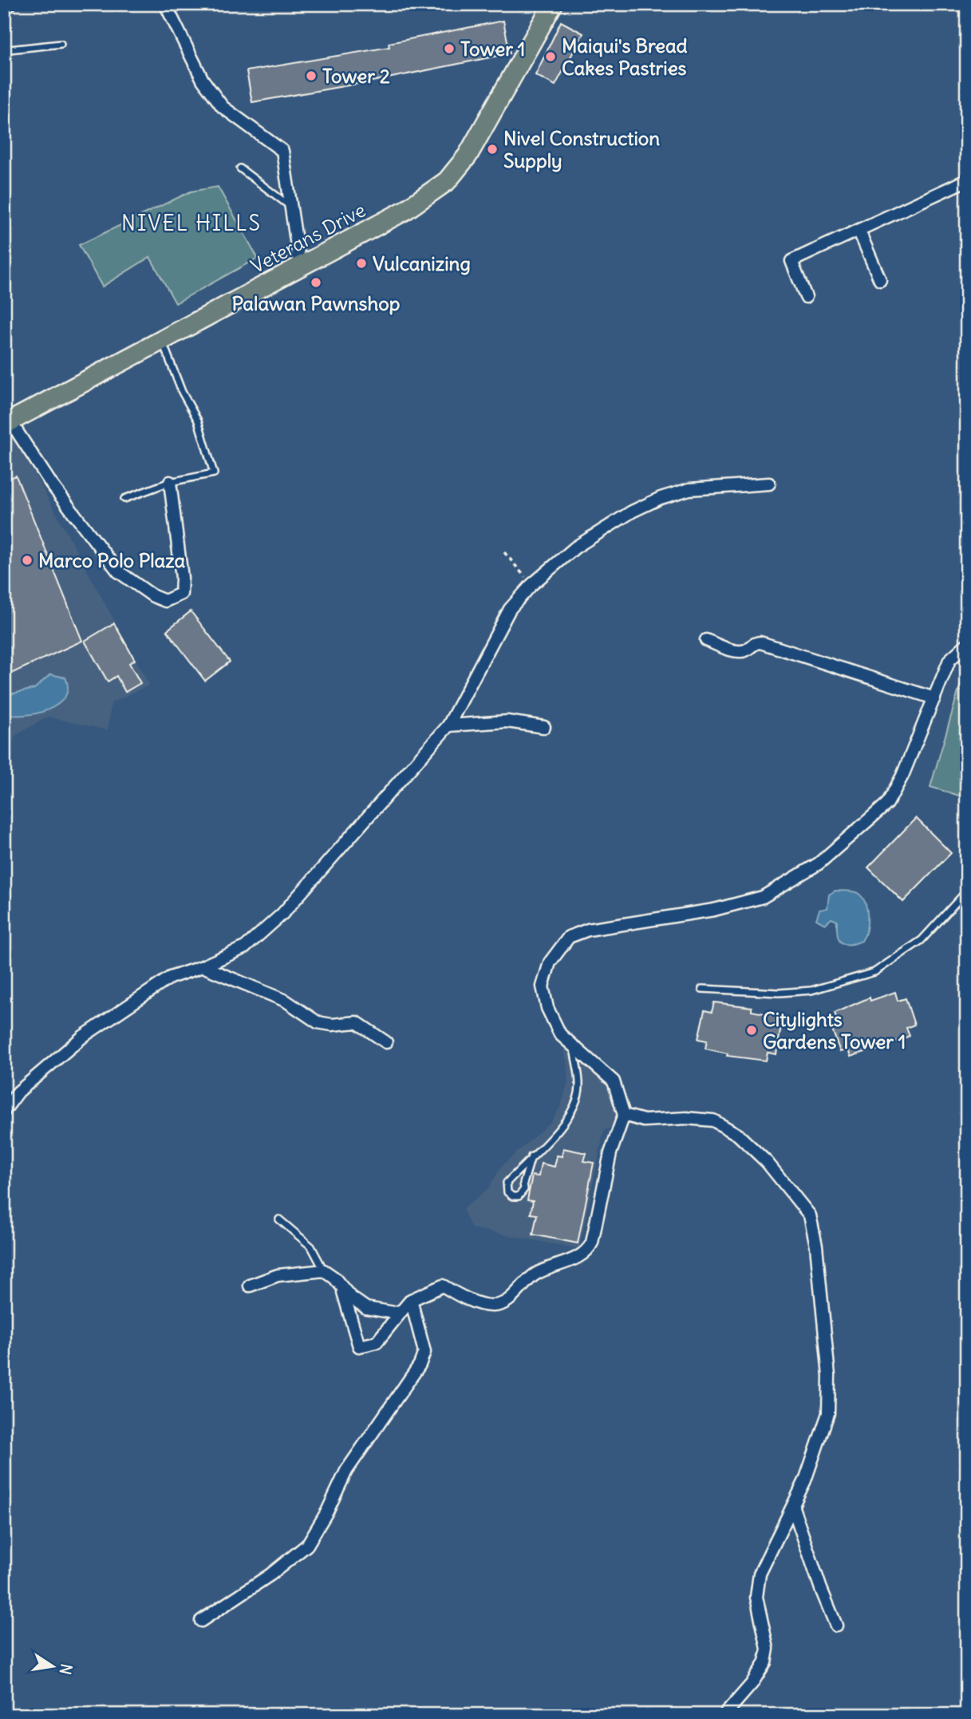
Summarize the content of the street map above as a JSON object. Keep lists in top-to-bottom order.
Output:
{
  "streets": {
    "main road": ["Veterans Drive"]
  },
  "districts": ["NIVEL HILLS"],
  "places": [
    "Tower 1",
    "Maiqui's Bread Cakes Pastries",
    "Tower 2",
    "Nivel Construction Supply",
    "Vulcanizing",
    "Palawan Pawnshop",
    "Marco Polo Plaza",
    "Citylights Gardens Tower 1"
  ],
  "north": "right"
}
